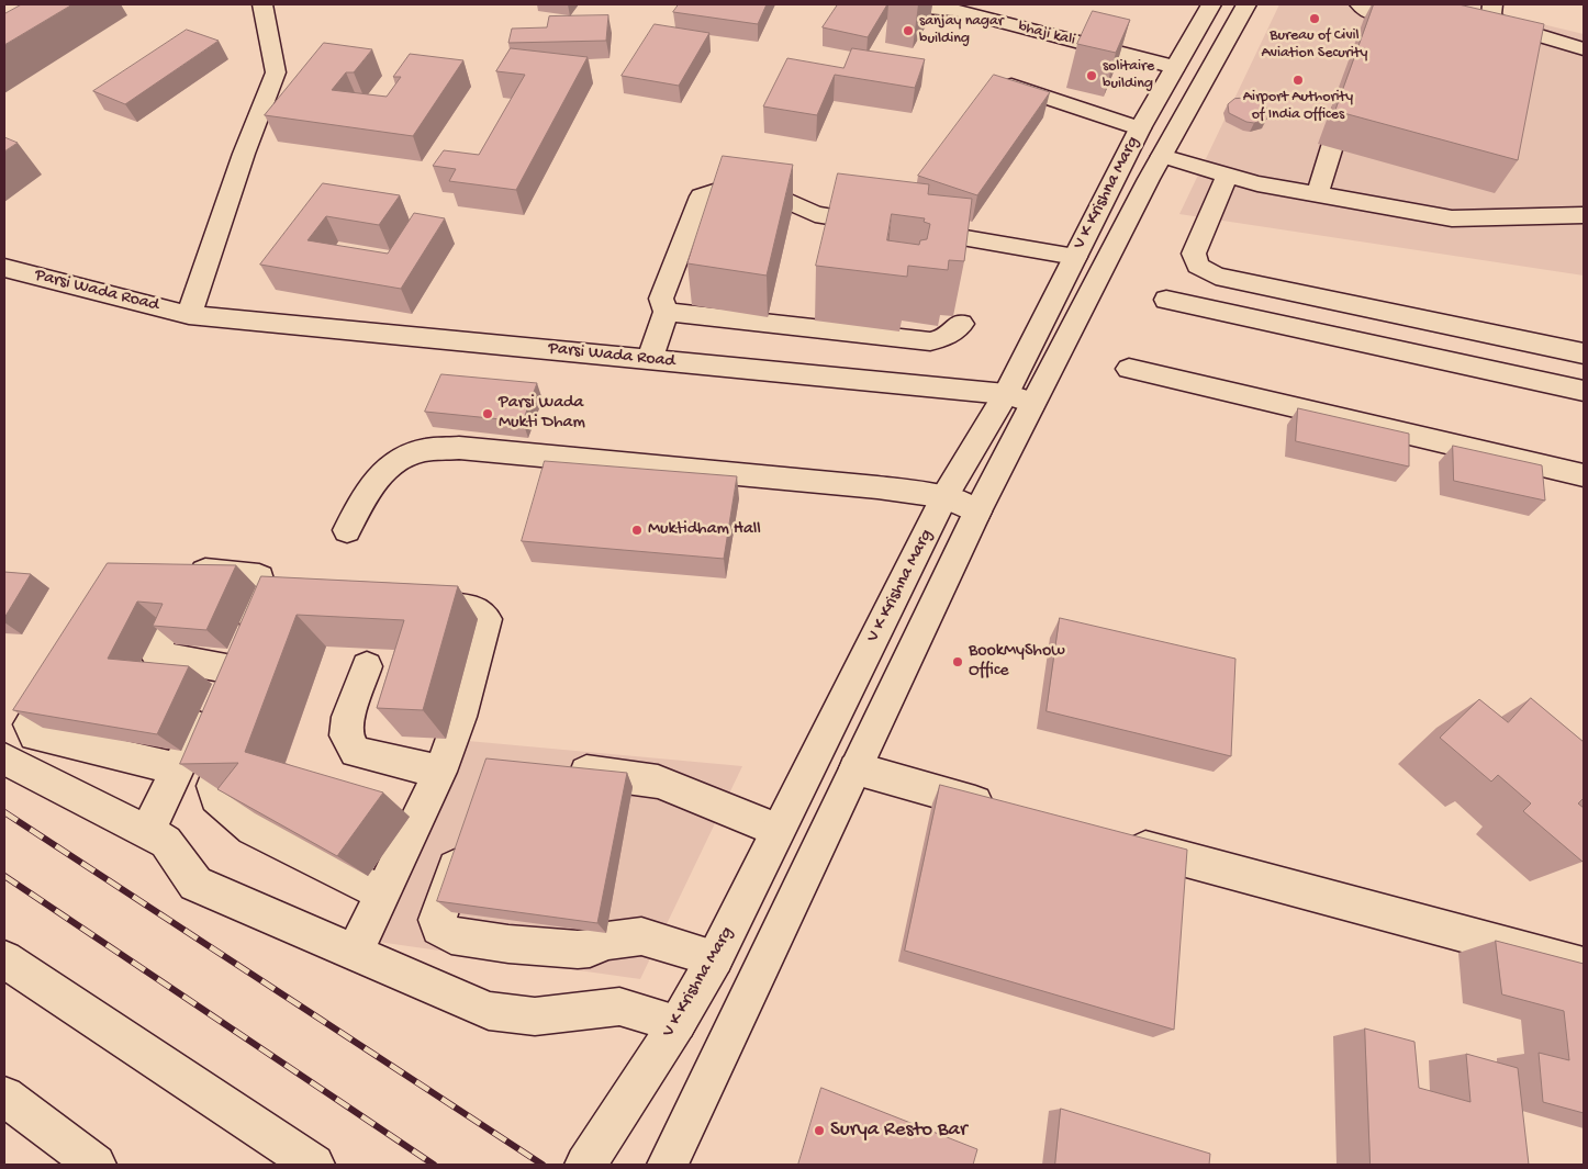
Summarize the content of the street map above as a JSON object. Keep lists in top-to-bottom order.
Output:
{
  "streets": {
    "main road": ["bhaji kali", "V K Krishna Marg", "Parsi Wada Road"]
  },
  "crossings": [
    ["bhaji kali", "V K Krishna Marg"],
    ["V K Krishna Marg", "Parsi Wada Road"]
  ],
  "places": [
    "Bureau of Civil Aviation Security",
    "sanjay nagar building",
    "solitaire building",
    "Airport Authority of India Offices",
    "Parsi Wada Mukti Dham",
    "Muktidham Hall",
    "BookMyShow Office",
    "Surya Resto Bar"
  ]
}
